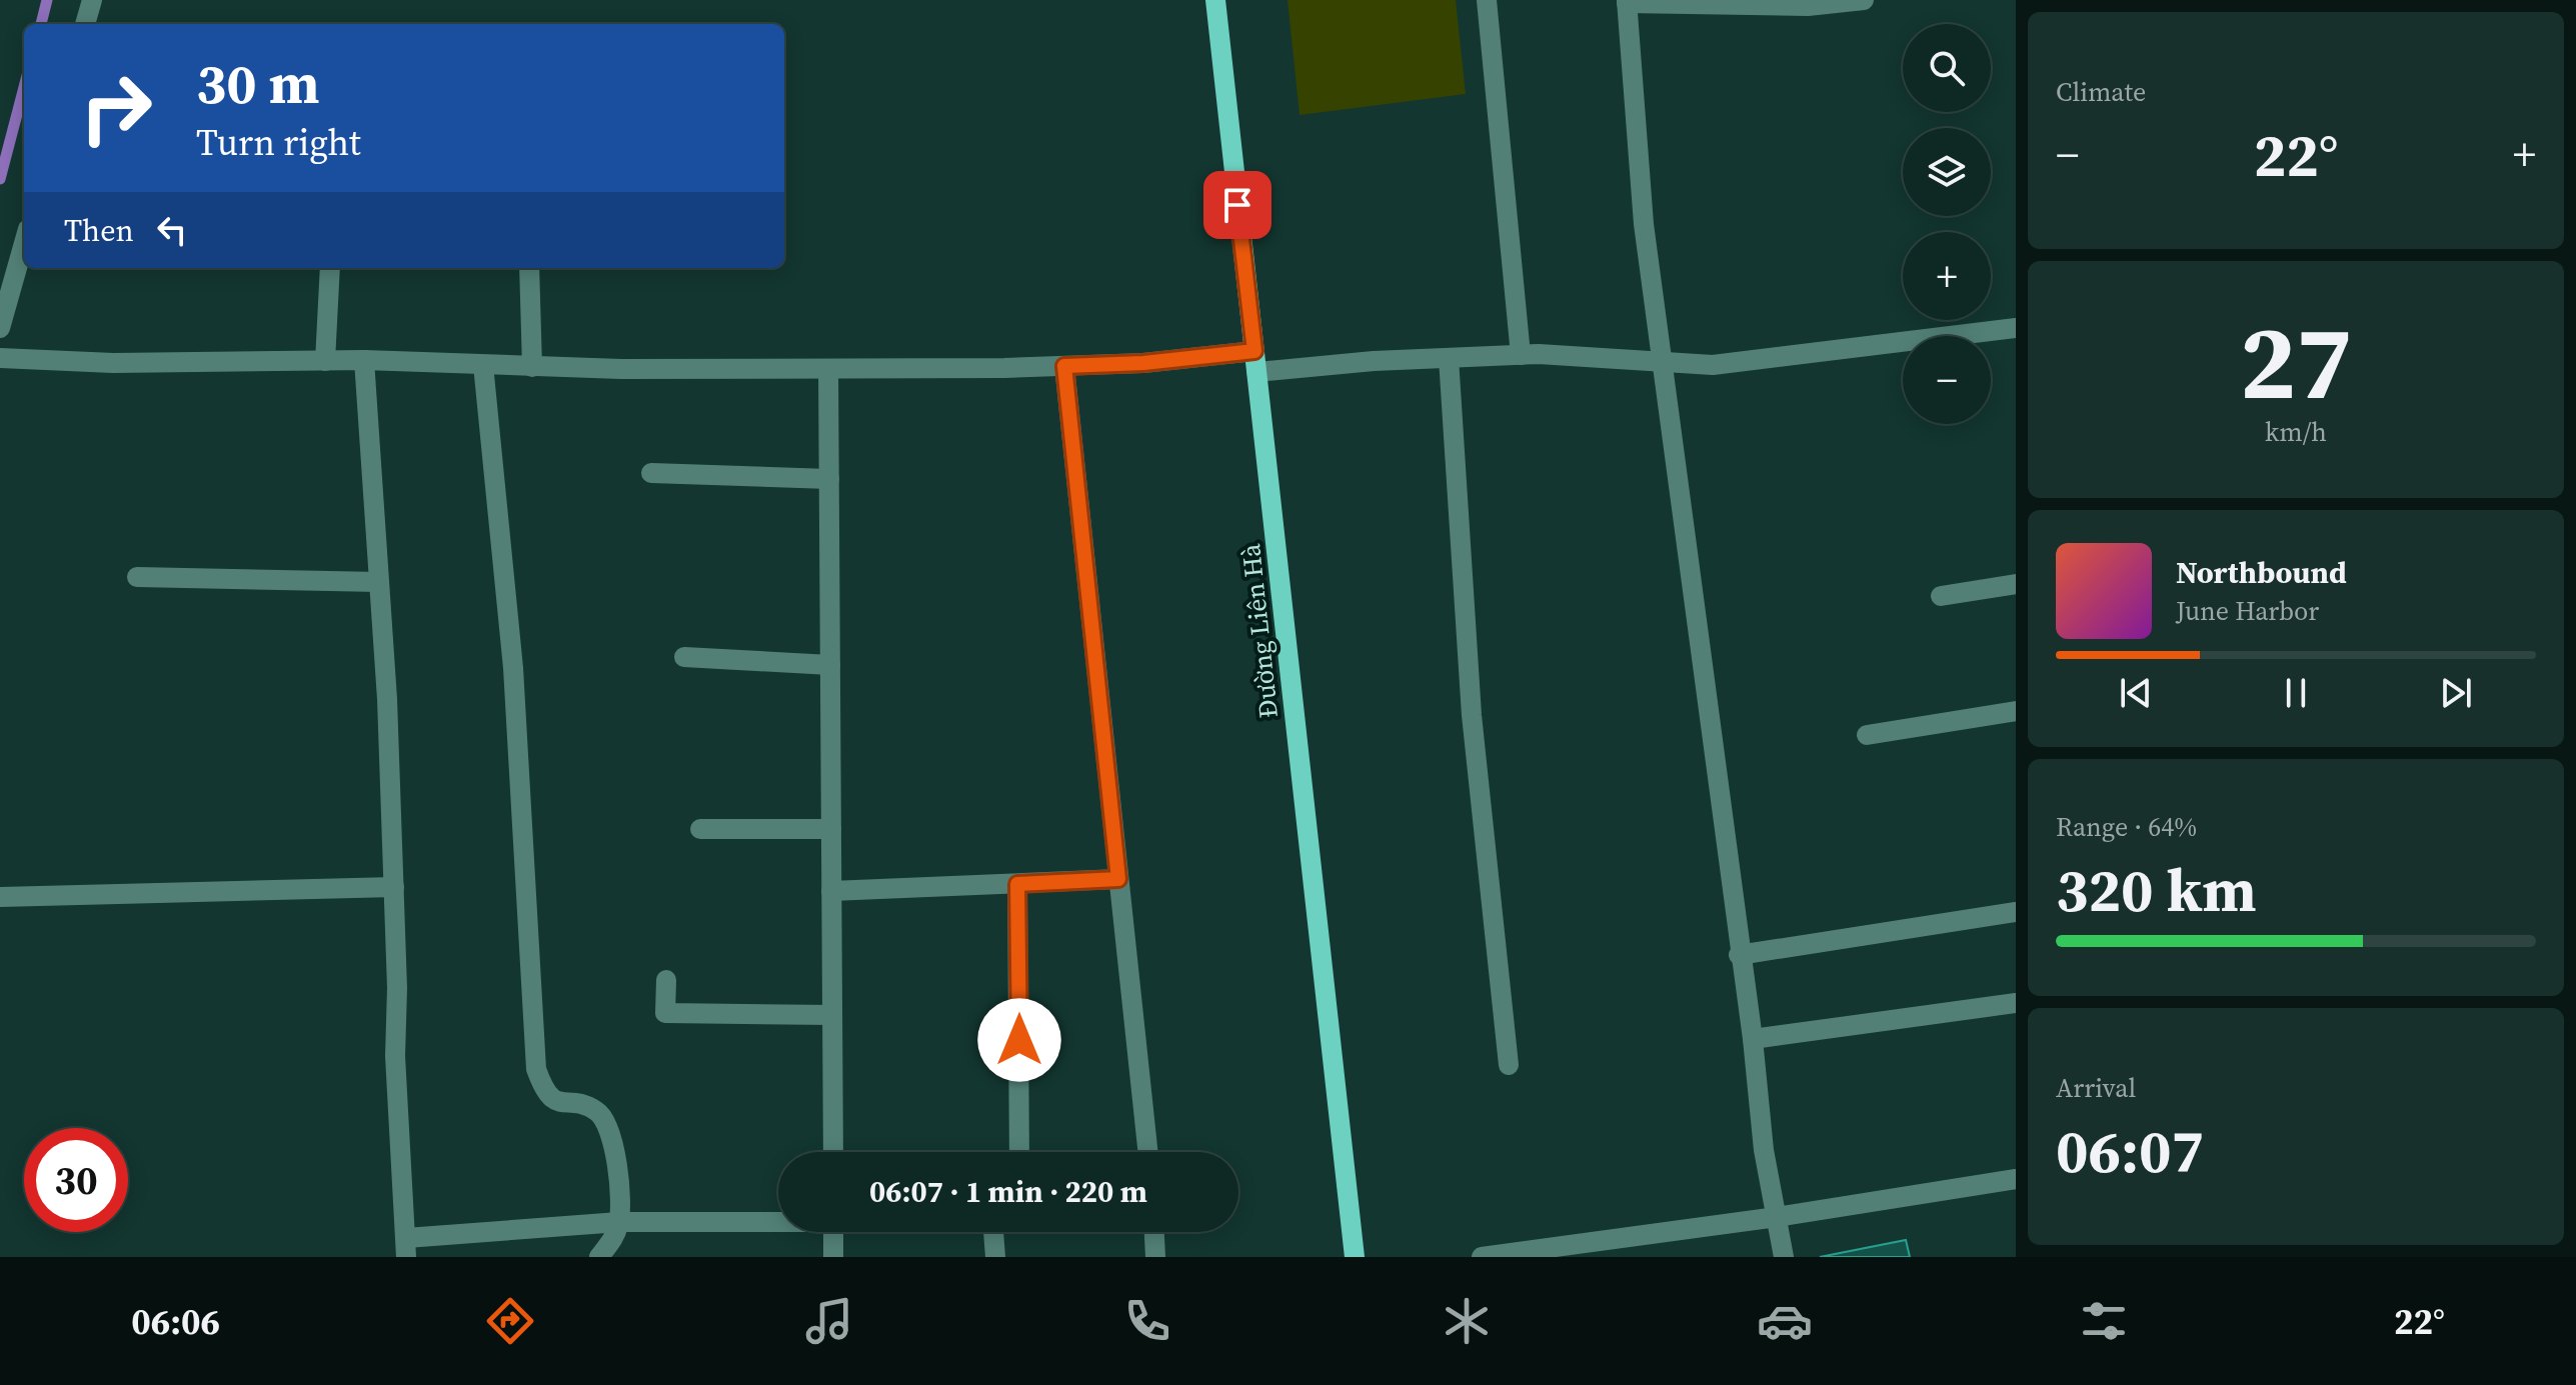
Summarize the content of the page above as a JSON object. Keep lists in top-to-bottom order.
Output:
{
  "streets": {
    "main road": ["Đường Liên Hà"]
  },
  "page": {
    "tile": [
      "Climate",
      ["27", "km/h"],
      ["Range · 64%", "320 km"],
      ["Arrival", "06:07"]
    ],
    "map_buttons": ["+", "−"],
    "turn": ["30 m", "Turn right"],
    "heat": ["−", "22°", "+"],
    "then": "Then",
    "song": ["Northbound", "June Harbor"],
    "limit": "30",
    "trip": "06:07 · 1 min · 220 m",
    "tabs": ["06:06", "22°"]
  }
}
